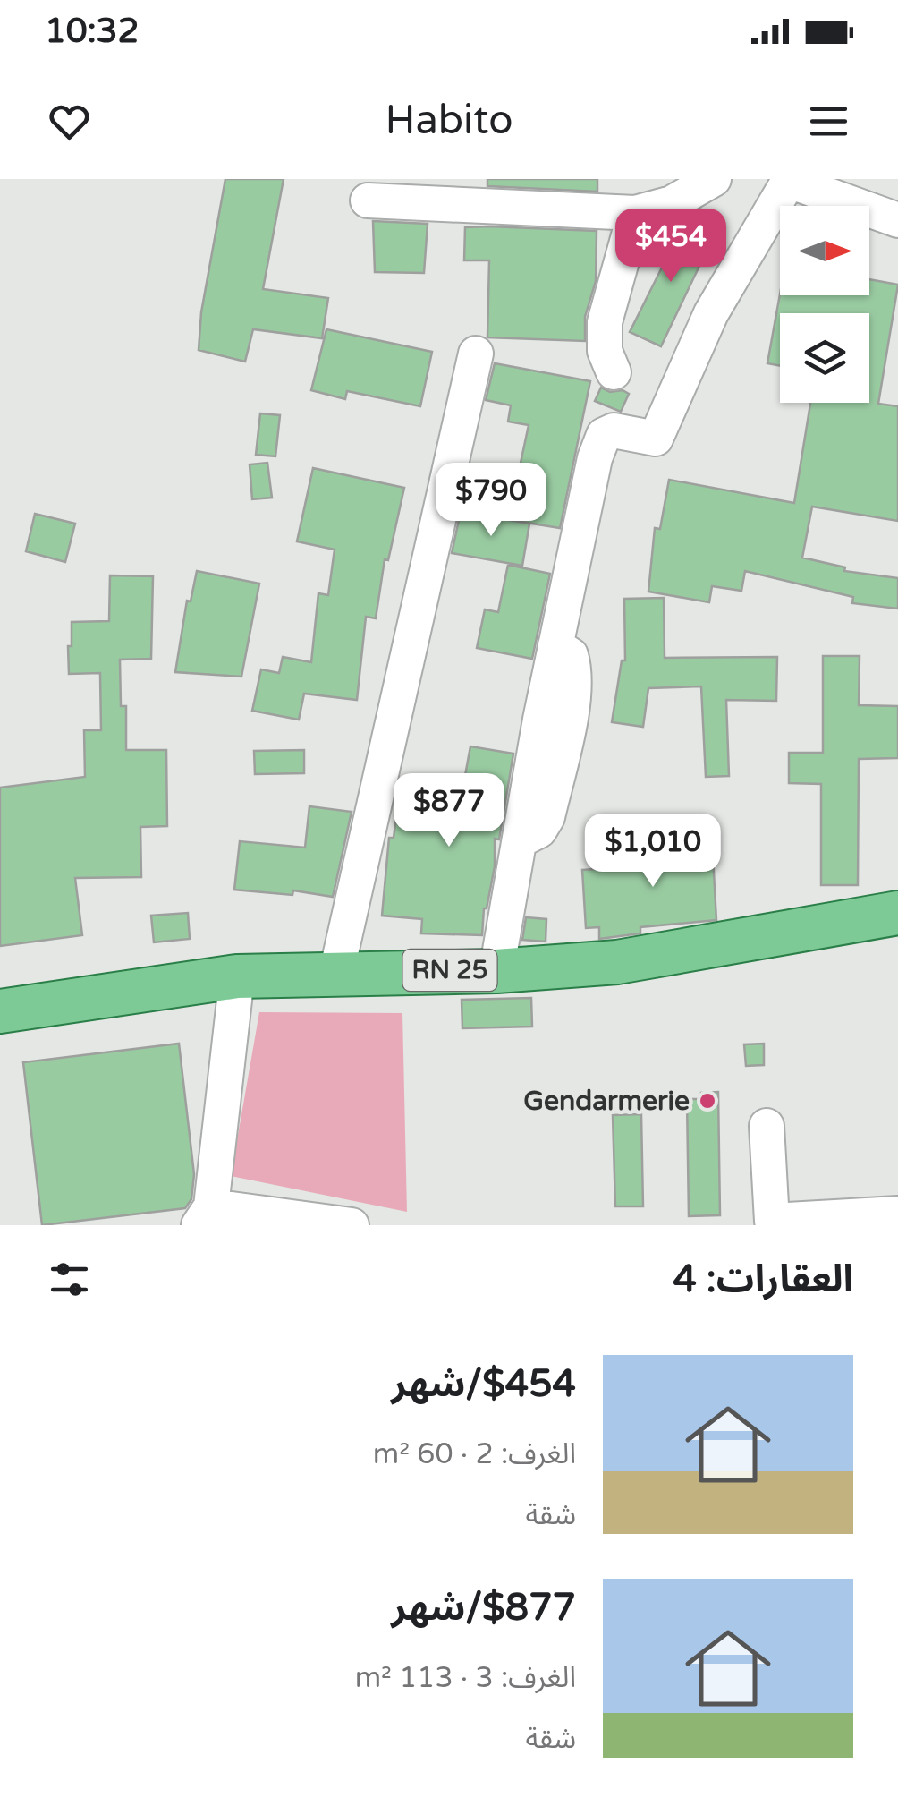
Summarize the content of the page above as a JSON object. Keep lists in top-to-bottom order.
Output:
{
  "streets": {
    "main road": ["RN 25"]
  },
  "places": ["Gendarmerie"],
  "north": "right",
  "page": {
    "status": "10:32",
    "header": "Habito",
    "price": [
      "$454",
      "$790",
      "$877",
      "$1,010"
    ],
    "heading": "العقارات: 4",
    "list": [
      {
        "name": "$454/شهر",
        "note": "الغرف: 2 · 60 m² · شقة"
      },
      {
        "name": "$877/شهر",
        "note": "الغرف: 3 · 113 m² · شقة"
      }
    ]
  }
}
